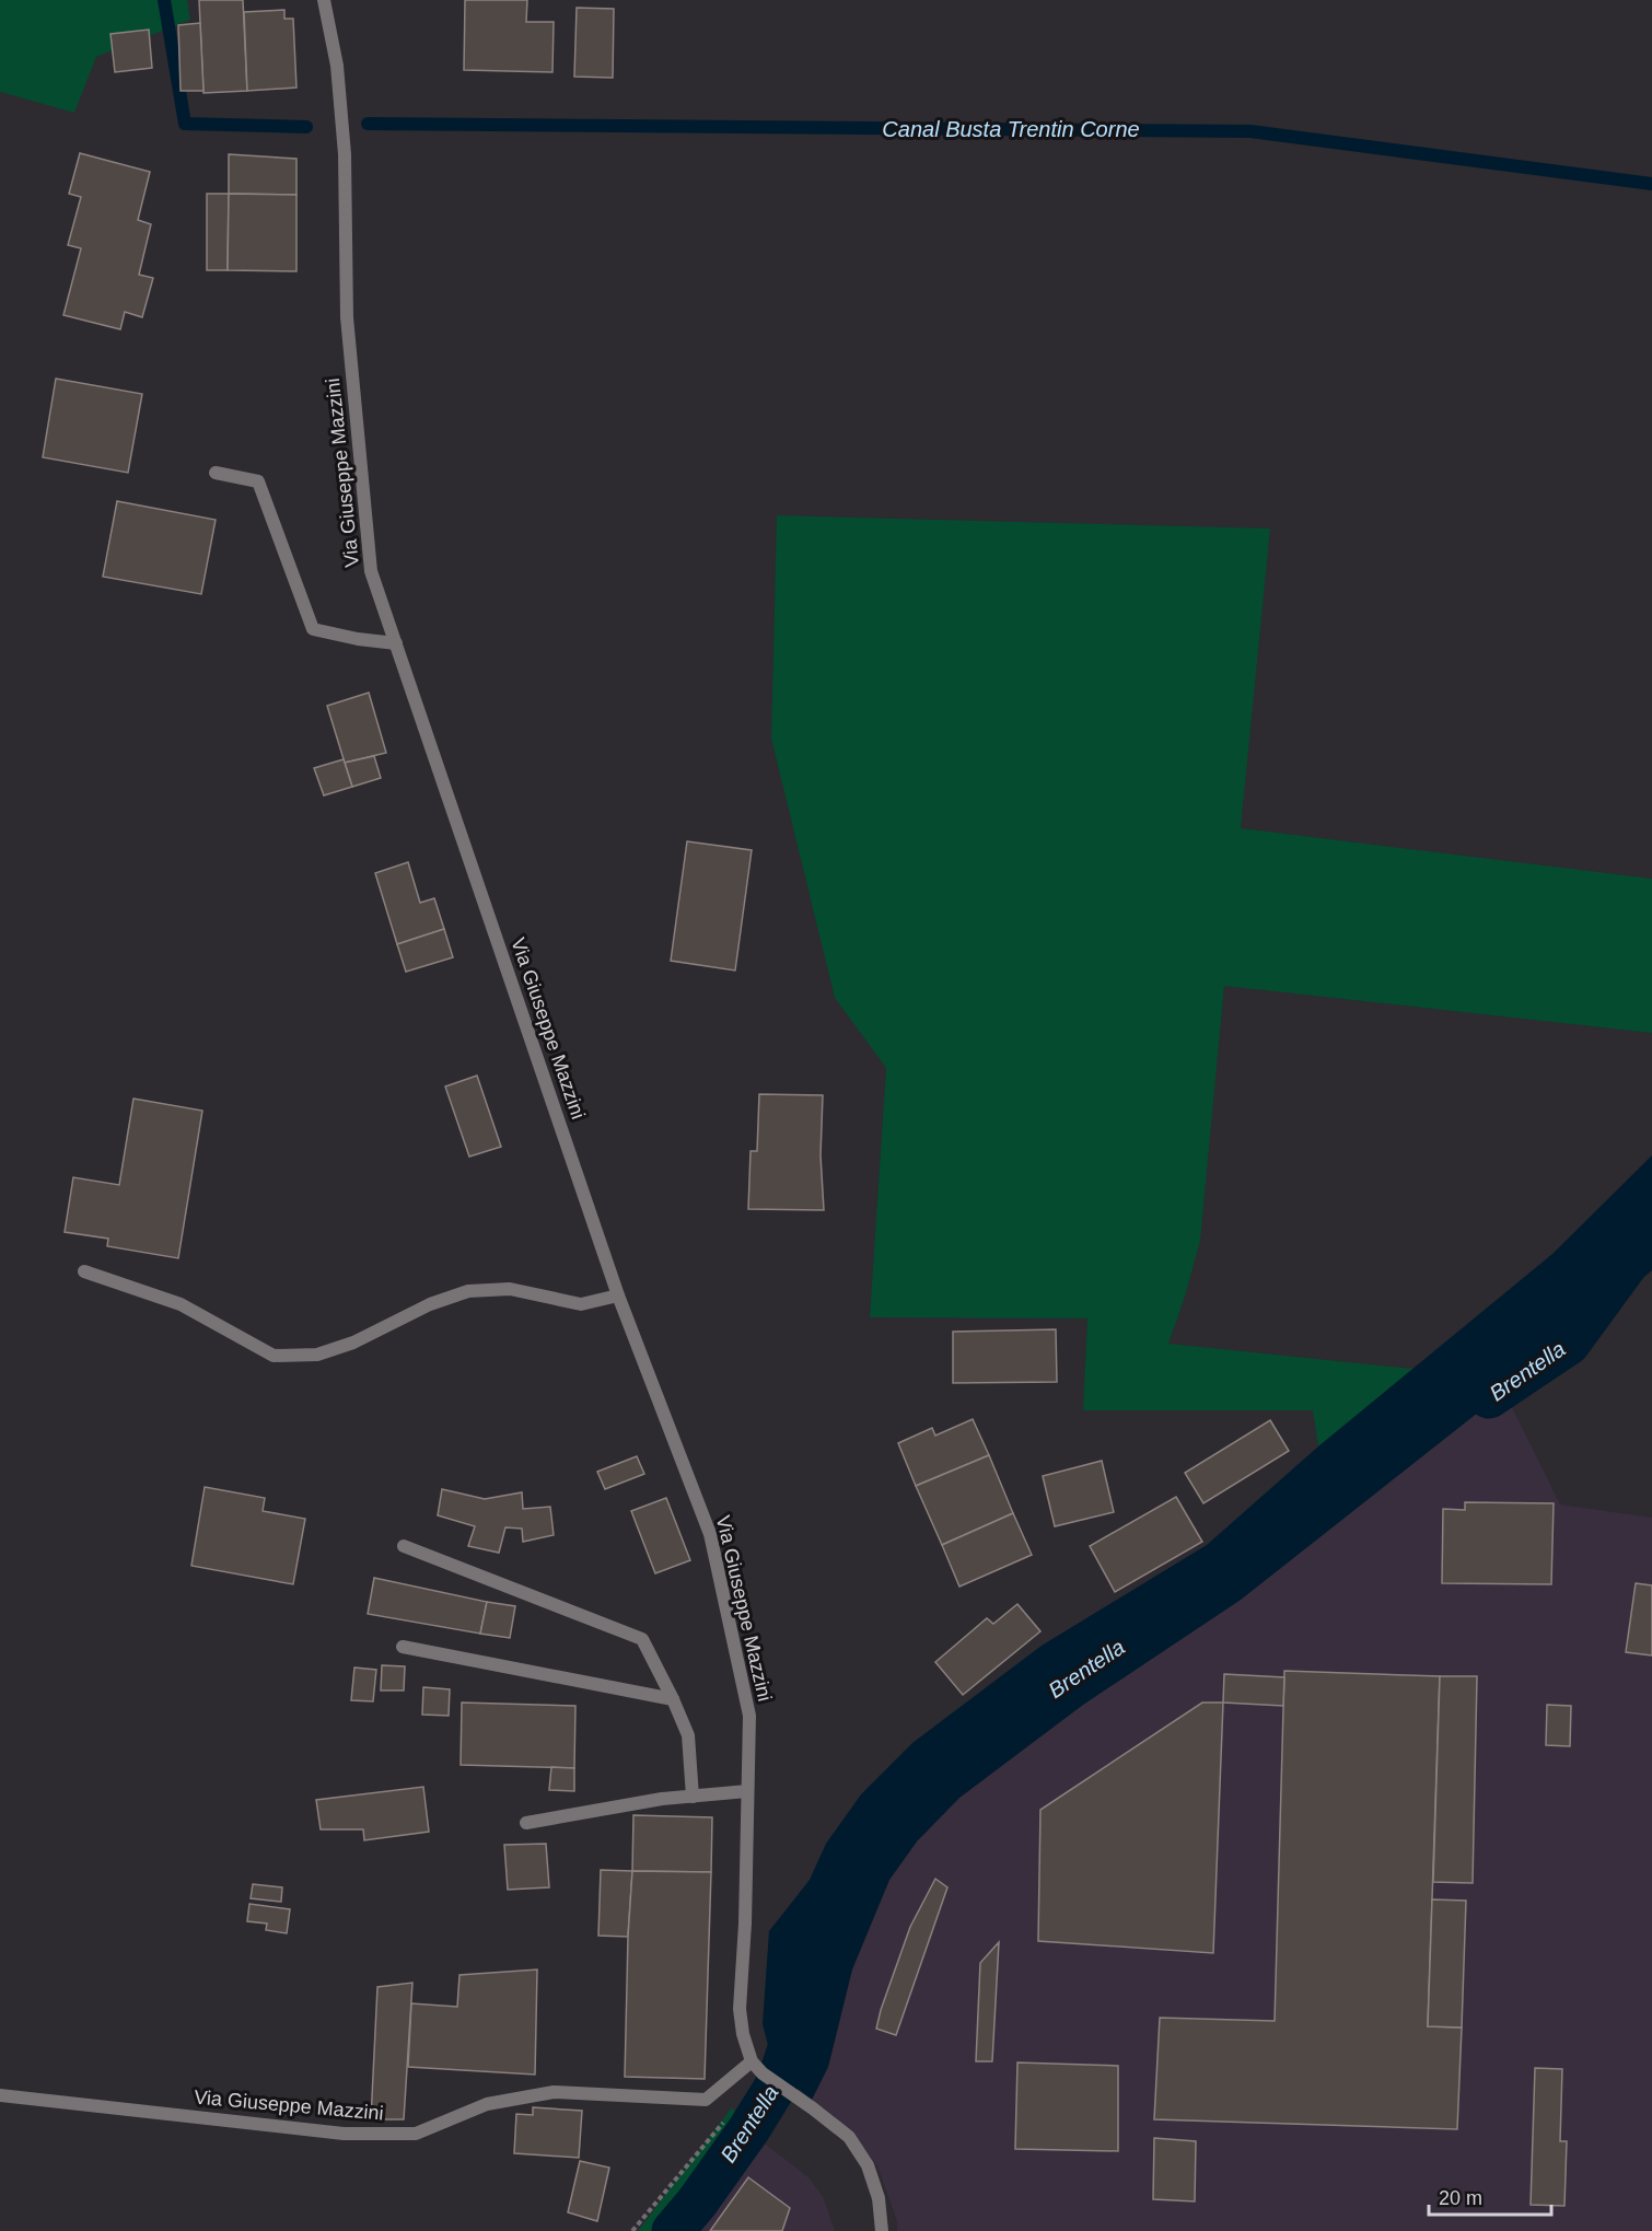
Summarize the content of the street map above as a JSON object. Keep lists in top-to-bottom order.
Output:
{
  "streets": {
    "street": ["Via Giuseppe Mazzini"]
  },
  "water": ["Canal Busta Trentin Corne", "Brentella"],
  "scale_bar": "20 m"
}
